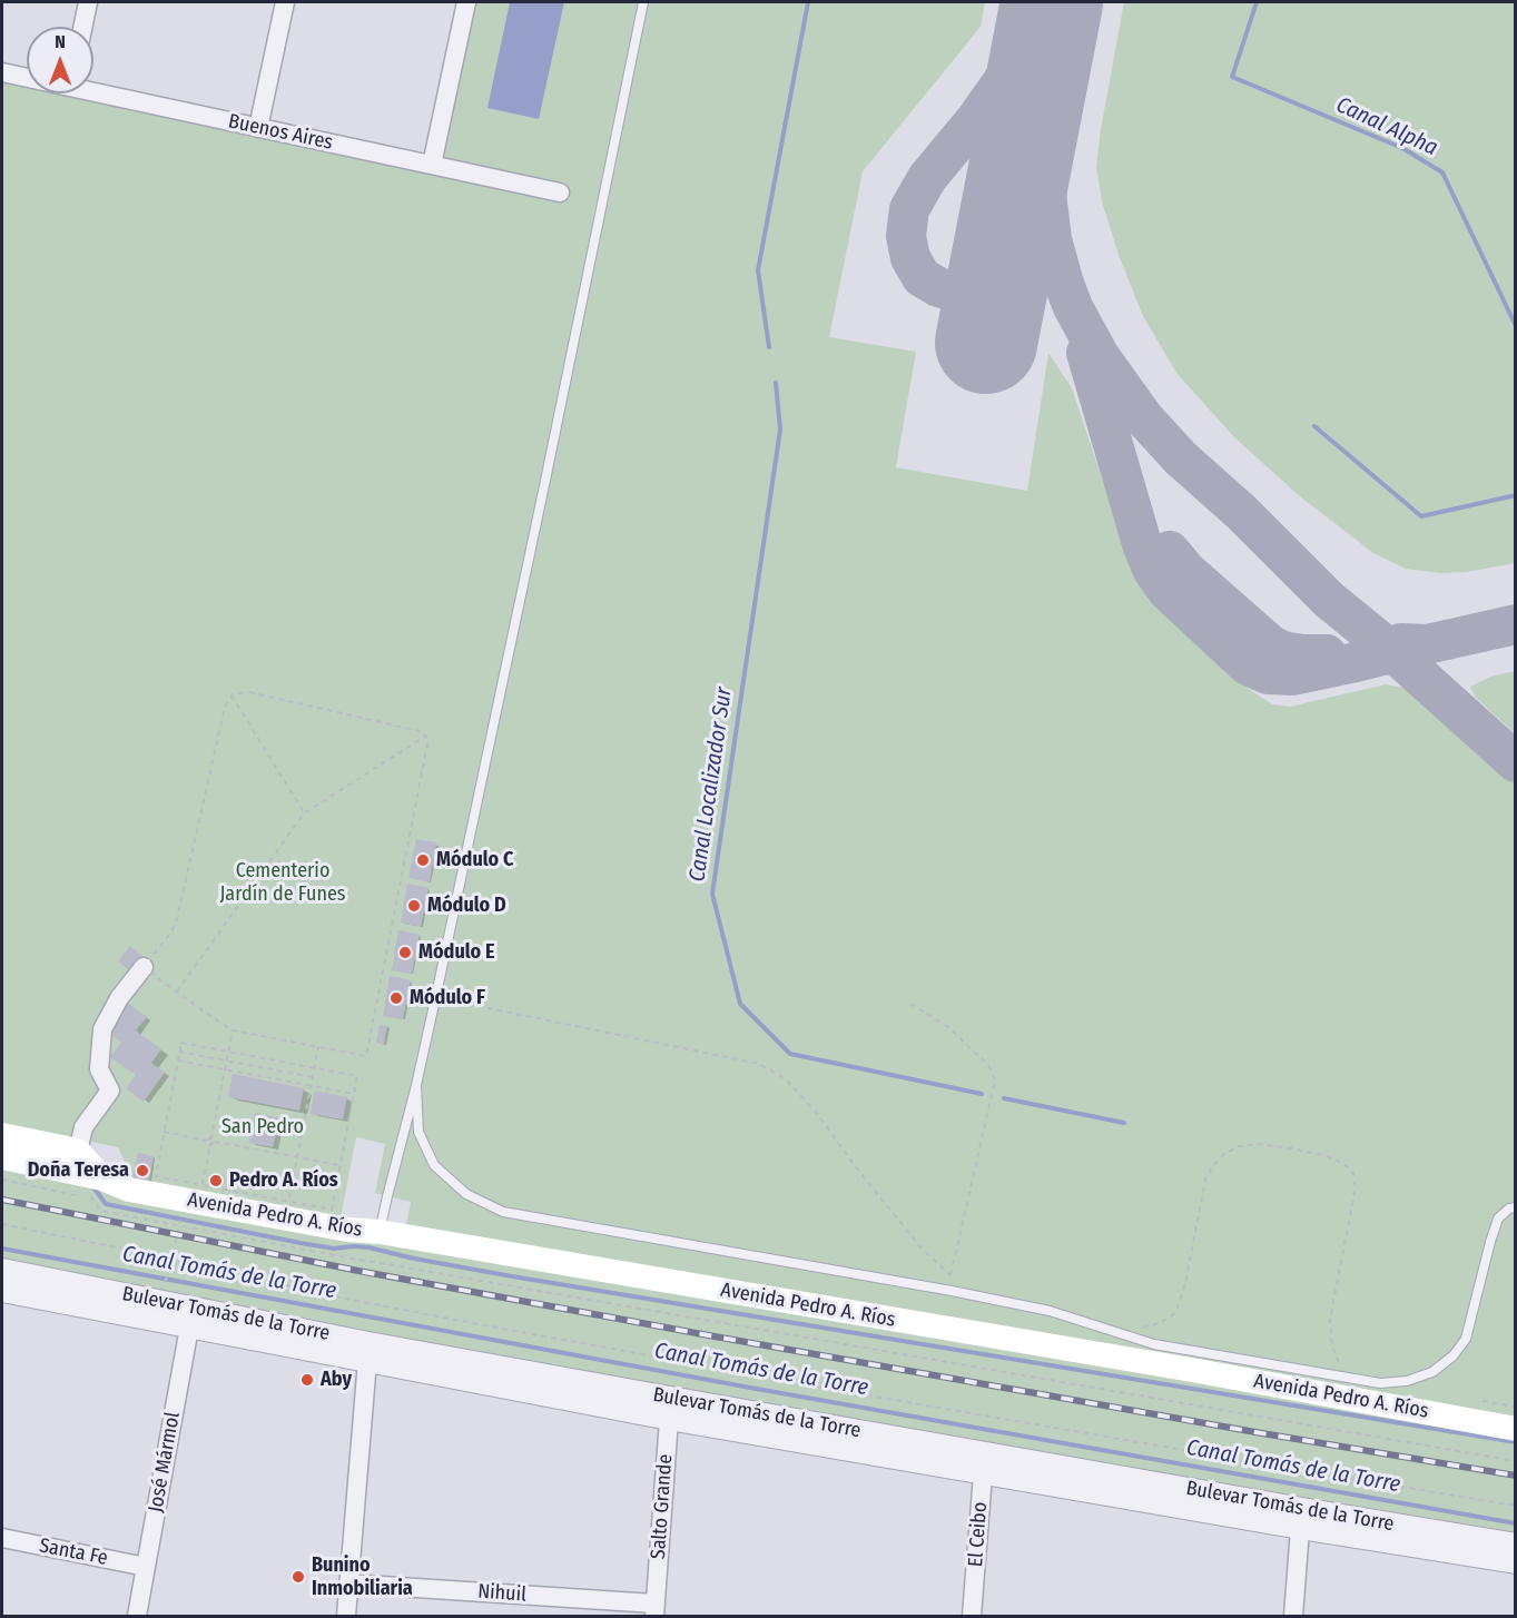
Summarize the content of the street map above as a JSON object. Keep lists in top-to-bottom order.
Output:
{
  "streets": {
    "main road": ["Avenida Pedro A. Ríos"],
    "street": [
      "Buenos Aires",
      "Bulevar Tomás de la Torre",
      "José Mármol",
      "Salto Grande",
      "El Ceibo",
      "Santa Fe",
      "Nihuil"
    ]
  },
  "crossings": [
    ["Bulevar Tomás de la Torre", "José Mármol"],
    ["Bulevar Tomás de la Torre", "Salto Grande"],
    ["Bulevar Tomás de la Torre", "El Ceibo"],
    ["José Mármol", "Santa Fe"],
    ["Salto Grande", "Nihuil"]
  ],
  "water": ["Canal Alpha", "Canal Localizador Sur", "Canal Tomás de la Torre"],
  "parks": ["Cementerio Jardín de Funes", "San Pedro"],
  "places": [
    "Módulo C",
    "Módulo D",
    "Módulo E",
    "Módulo F",
    "Doña Teresa",
    "Pedro A. Ríos",
    "Aby",
    "Bunino Inmobiliaria"
  ],
  "north": "top"
}
